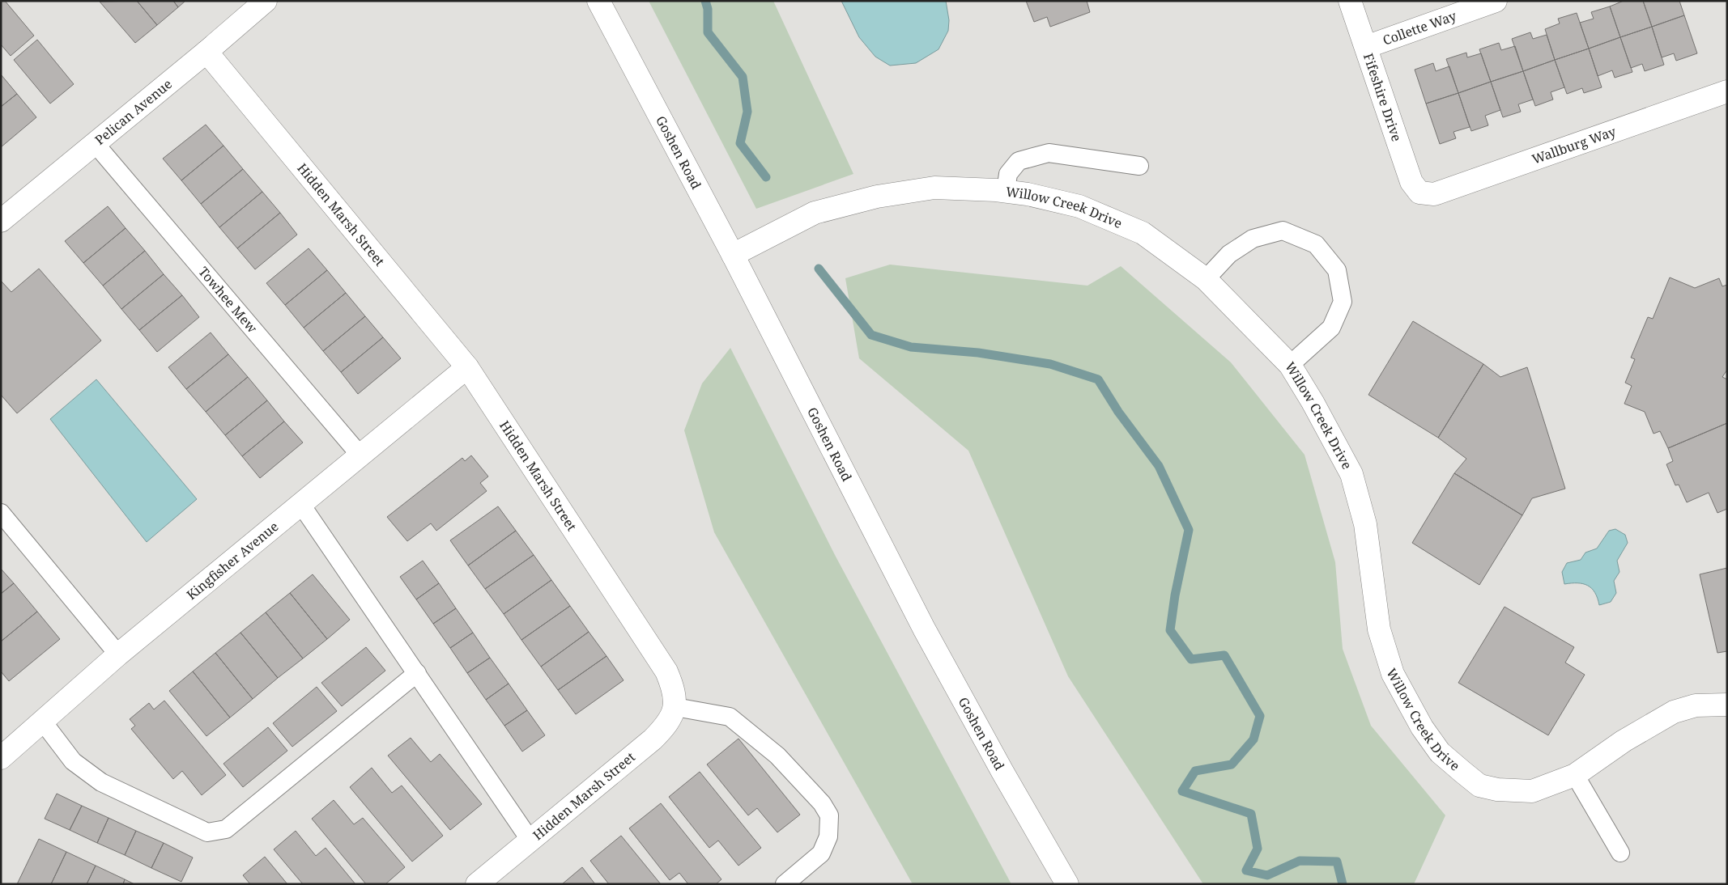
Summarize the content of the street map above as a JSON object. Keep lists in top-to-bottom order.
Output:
{
  "streets": {
    "street": [
      "Collette Way",
      "Fifeshire Drive",
      "Pelican Avenue",
      "Wallburg Way",
      "Goshen Road",
      "Willow Creek Drive",
      "Hidden Marsh Street",
      "Kingfisher Avenue"
    ],
    "lane": ["Towhee Mew"]
  },
  "crossings": [
    ["Collette Way", "Fifeshire Drive"],
    ["Fifeshire Drive", "Wallburg Way"],
    ["Pelican Avenue", "Hidden Marsh Street"],
    ["Pelican Avenue", "Towhee Mew"],
    ["Goshen Road", "Willow Creek Drive"],
    ["Hidden Marsh Street", "Kingfisher Avenue"],
    ["Towhee Mew", "Kingfisher Avenue"]
  ]
}
